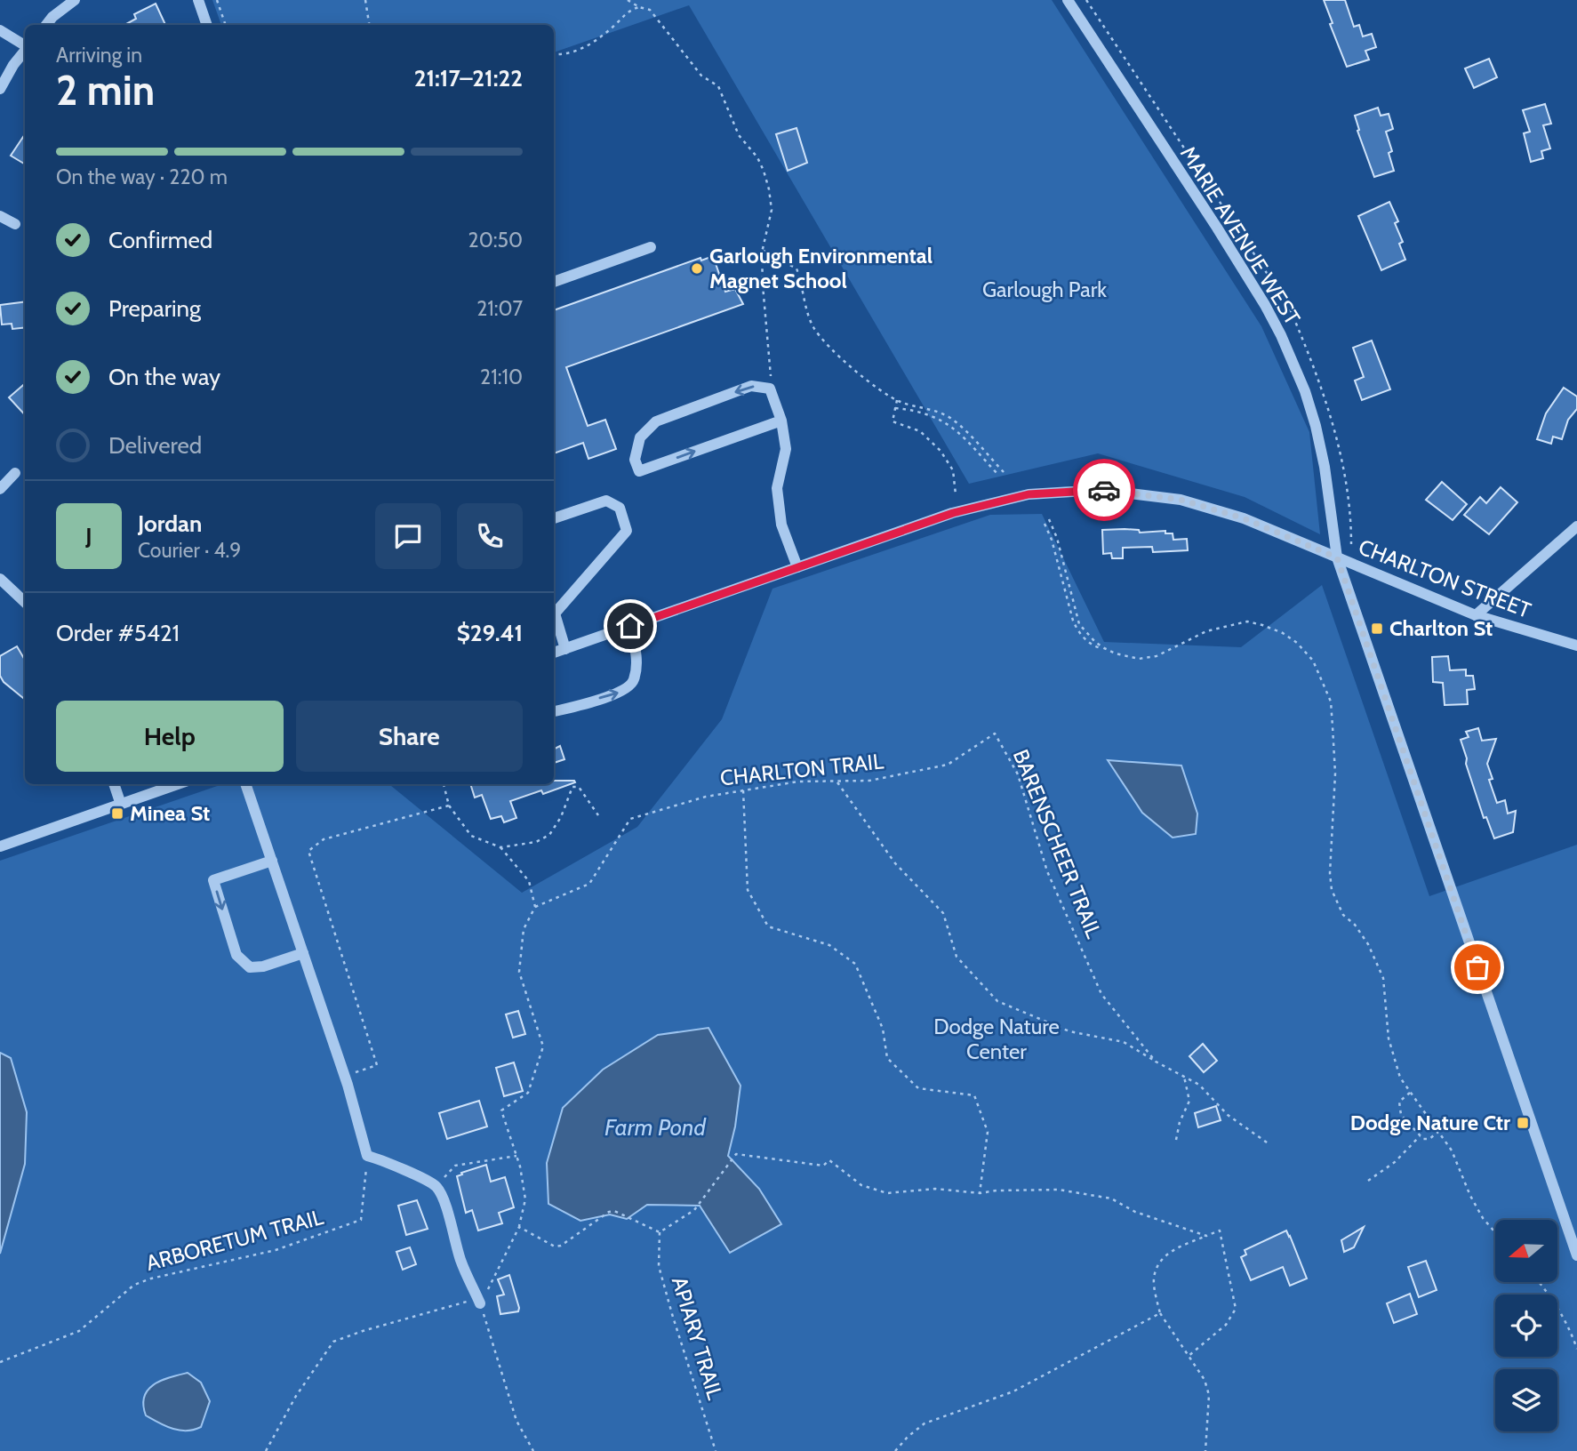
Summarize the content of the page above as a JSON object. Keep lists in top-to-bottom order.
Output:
{
  "streets": {
    "street": ["MARIE AVENUE WEST", "CHARLTON STREET"],
    "path": [
      "CHARLTON TRAIL",
      "BARENSCHEER TRAIL",
      "ARBORETUM TRAIL",
      "APIARY TRAIL"
    ]
  },
  "crossings": [
    ["MARIE AVENUE WEST", "CHARLTON STREET"],
    ["CHARLTON TRAIL", "BARENSCHEER TRAIL"]
  ],
  "water": ["Farm Pond"],
  "parks": ["Garlough Park", "Dodge Nature Center"],
  "places": {
    "other": ["Garlough Environmental Magnet School"],
    "transit": ["Charlton St", "Minea St", "Dodge Nature Ctr"]
  },
  "north": "left",
  "page": {
    "heading": ["2 min", "Arriving in", "21:17–21:22"],
    "panel": [
      "Jordan",
      "Courier · 4.9",
      "Order #5421",
      "$29.41"
    ],
    "bar": "On the way · 220 m",
    "list": [
      ["Confirmed", "20:50"],
      ["Preparing", "21:07"],
      ["On the way", "21:10"],
      "Delivered"
    ],
    "round": "J",
    "buttons": ["Help", "Share"]
  }
}
